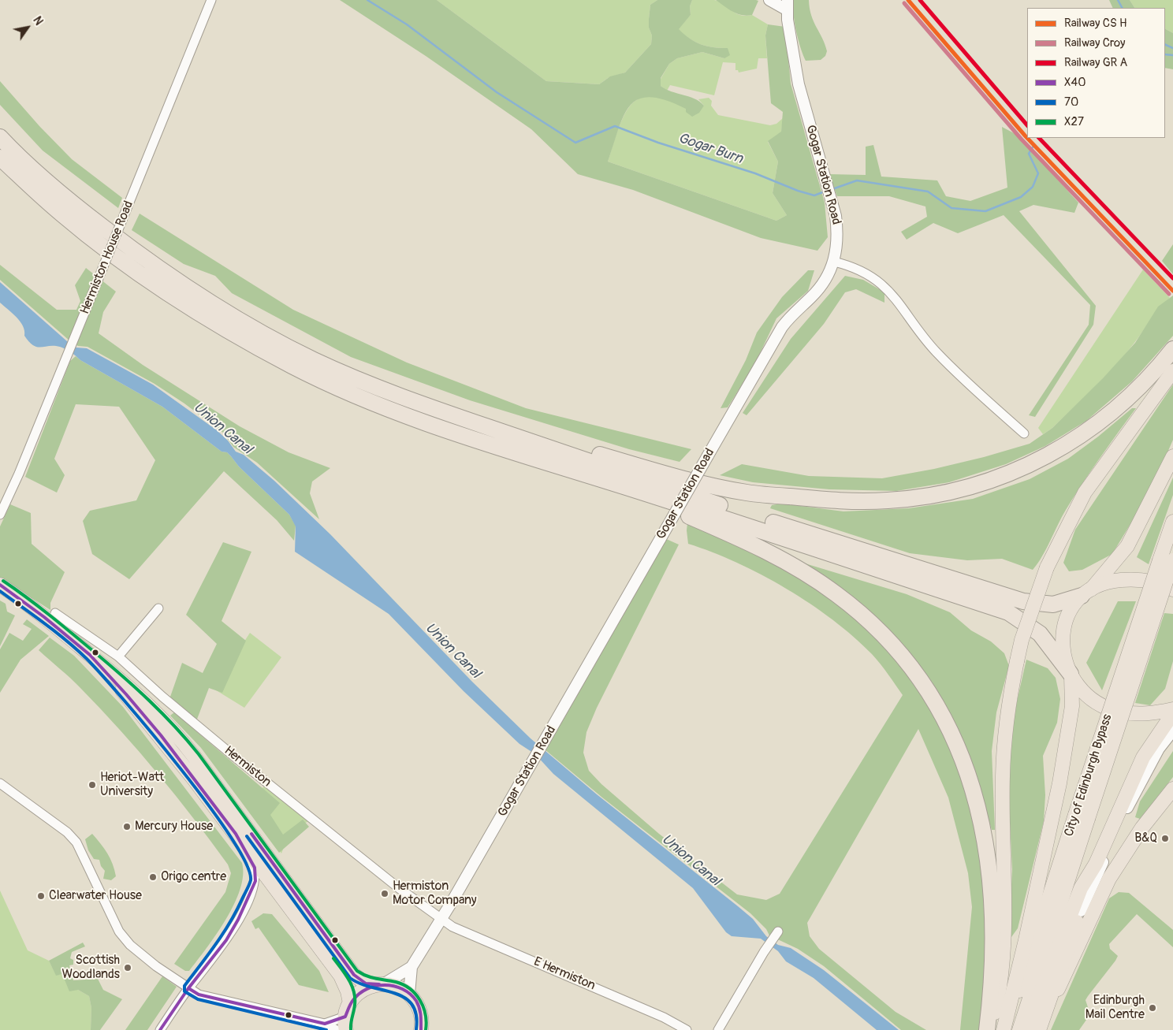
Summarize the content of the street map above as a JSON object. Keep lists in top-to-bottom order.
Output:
{
  "streets": {
    "main road": ["City of Edinburgh Bypass"],
    "street": [
      "Gogar Station Road",
      "Hermiston House Road",
      "Hermiston",
      "E Hermiston"
    ]
  },
  "crossings": [
    ["Gogar Station Road", "Hermiston"],
    ["Gogar Station Road", "E Hermiston"],
    ["Hermiston", "E Hermiston"]
  ],
  "water": ["Gogar Burn", "Union Canal"],
  "places": [
    "Heriot-Watt University",
    "Mercury House",
    "B&Q",
    "Origo centre",
    "Hermiston Motor Company",
    "Clearwater House",
    "Scottish Woodlands",
    "Edinburgh Mail Centre"
  ],
  "lines": [
    "rail line Croy",
    "transit line X27",
    "transit line X40",
    "transit line 70"
  ],
  "legend": [
    "Railway CS H",
    "Railway Croy",
    "Railway GR A",
    "X40",
    "70",
    "X27"
  ],
  "north": "top right"
}
